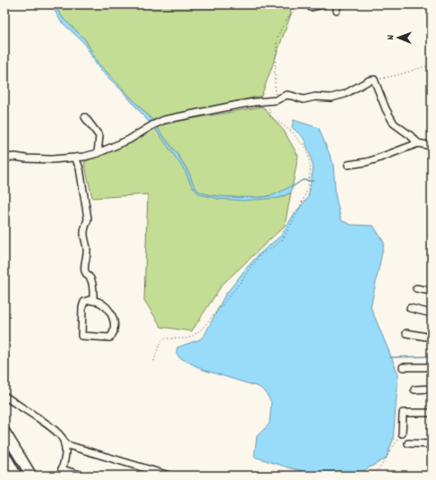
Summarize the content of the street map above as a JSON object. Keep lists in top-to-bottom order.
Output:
{
  "north": "left"
}
